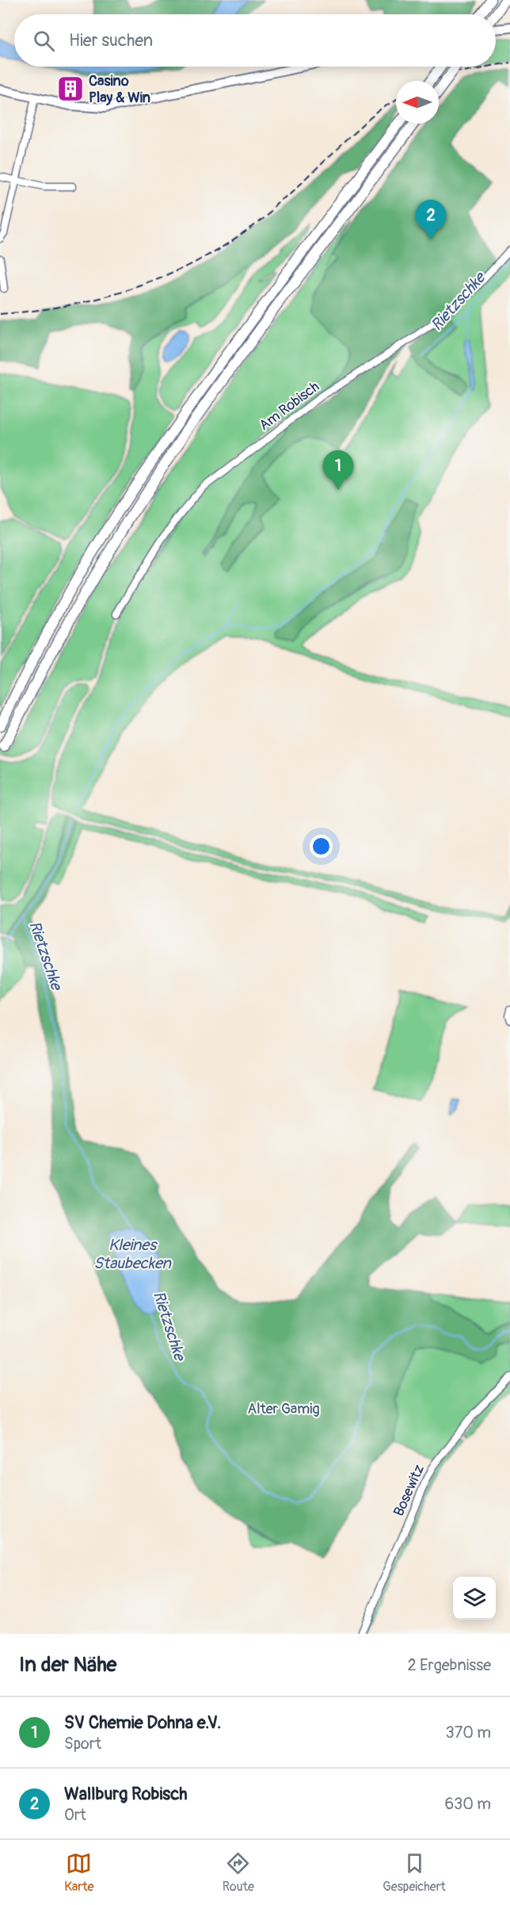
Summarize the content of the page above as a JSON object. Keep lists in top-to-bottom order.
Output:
{
  "streets": {
    "street": ["Am Robisch", "Bosewitz"]
  },
  "water": ["Rietzschke", "Kleines Staubecken"],
  "parks": ["Alter Gamig"],
  "places": {
    "building": ["Casino Play & Win"]
  },
  "north": "left",
  "page": {
    "search": "Hier suchen",
    "pins": ["2", "1"],
    "heading": ["In der Nähe", "2 Ergebnisse"],
    "list": [
      {
        "mark": "1",
        "name": "SV Chemie Dohna e.V.",
        "note": "Sport",
        "value": "370 m"
      },
      {
        "mark": "2",
        "name": "Wallburg Robisch",
        "note": "Ort",
        "value": "630 m"
      }
    ],
    "nav": ["Karte", "Route", "Gespeichert"]
  }
}
